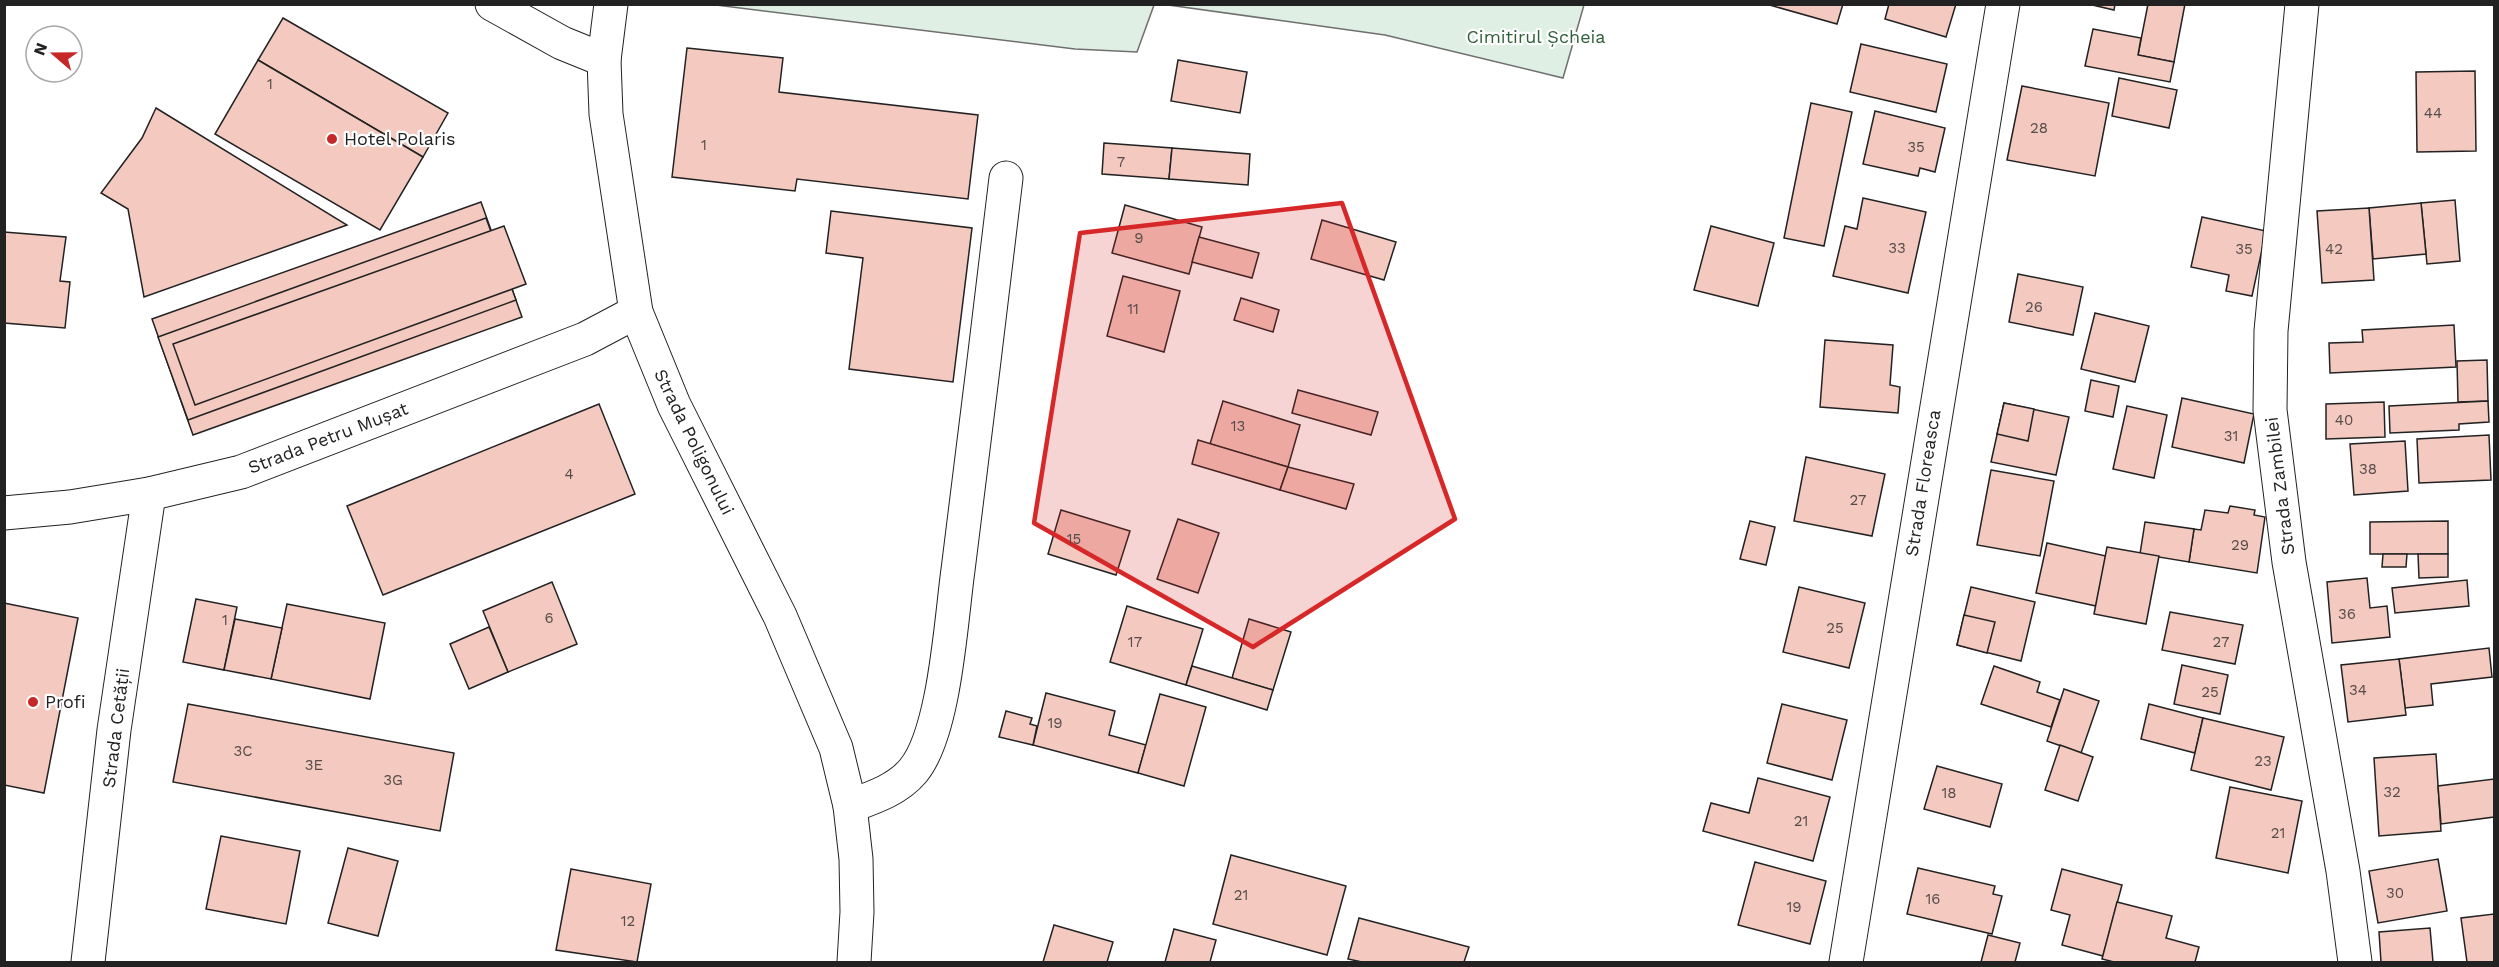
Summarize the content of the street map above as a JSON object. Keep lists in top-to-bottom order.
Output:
{
  "streets": {
    "street": [
      "Strada Petru Mușat",
      "Strada Poligonului",
      "Strada Floreasca",
      "Strada Zambilei",
      "Strada Cetății"
    ]
  },
  "crossings": [
    ["Strada Petru Mușat", "Strada Poligonului"],
    ["Strada Petru Mușat", "Strada Cetății"]
  ],
  "parks": ["Cimitirul Șcheia"],
  "places": ["Hotel Polaris", "Profi"],
  "house_numbers": [
    "1",
    "44",
    "28",
    "1",
    "35",
    "7",
    "9",
    "33",
    "35",
    "42",
    "26",
    "11",
    "40",
    "13",
    "31",
    "38",
    "4",
    "27",
    "15",
    "29",
    "36",
    "6",
    "1",
    "25",
    "17",
    "27",
    "34",
    "25",
    "19",
    "3C",
    "23",
    "3E",
    "3G",
    "32",
    "18",
    "21",
    "21",
    "30",
    "21",
    "16",
    "19",
    "12"
  ],
  "north": "left"
}
